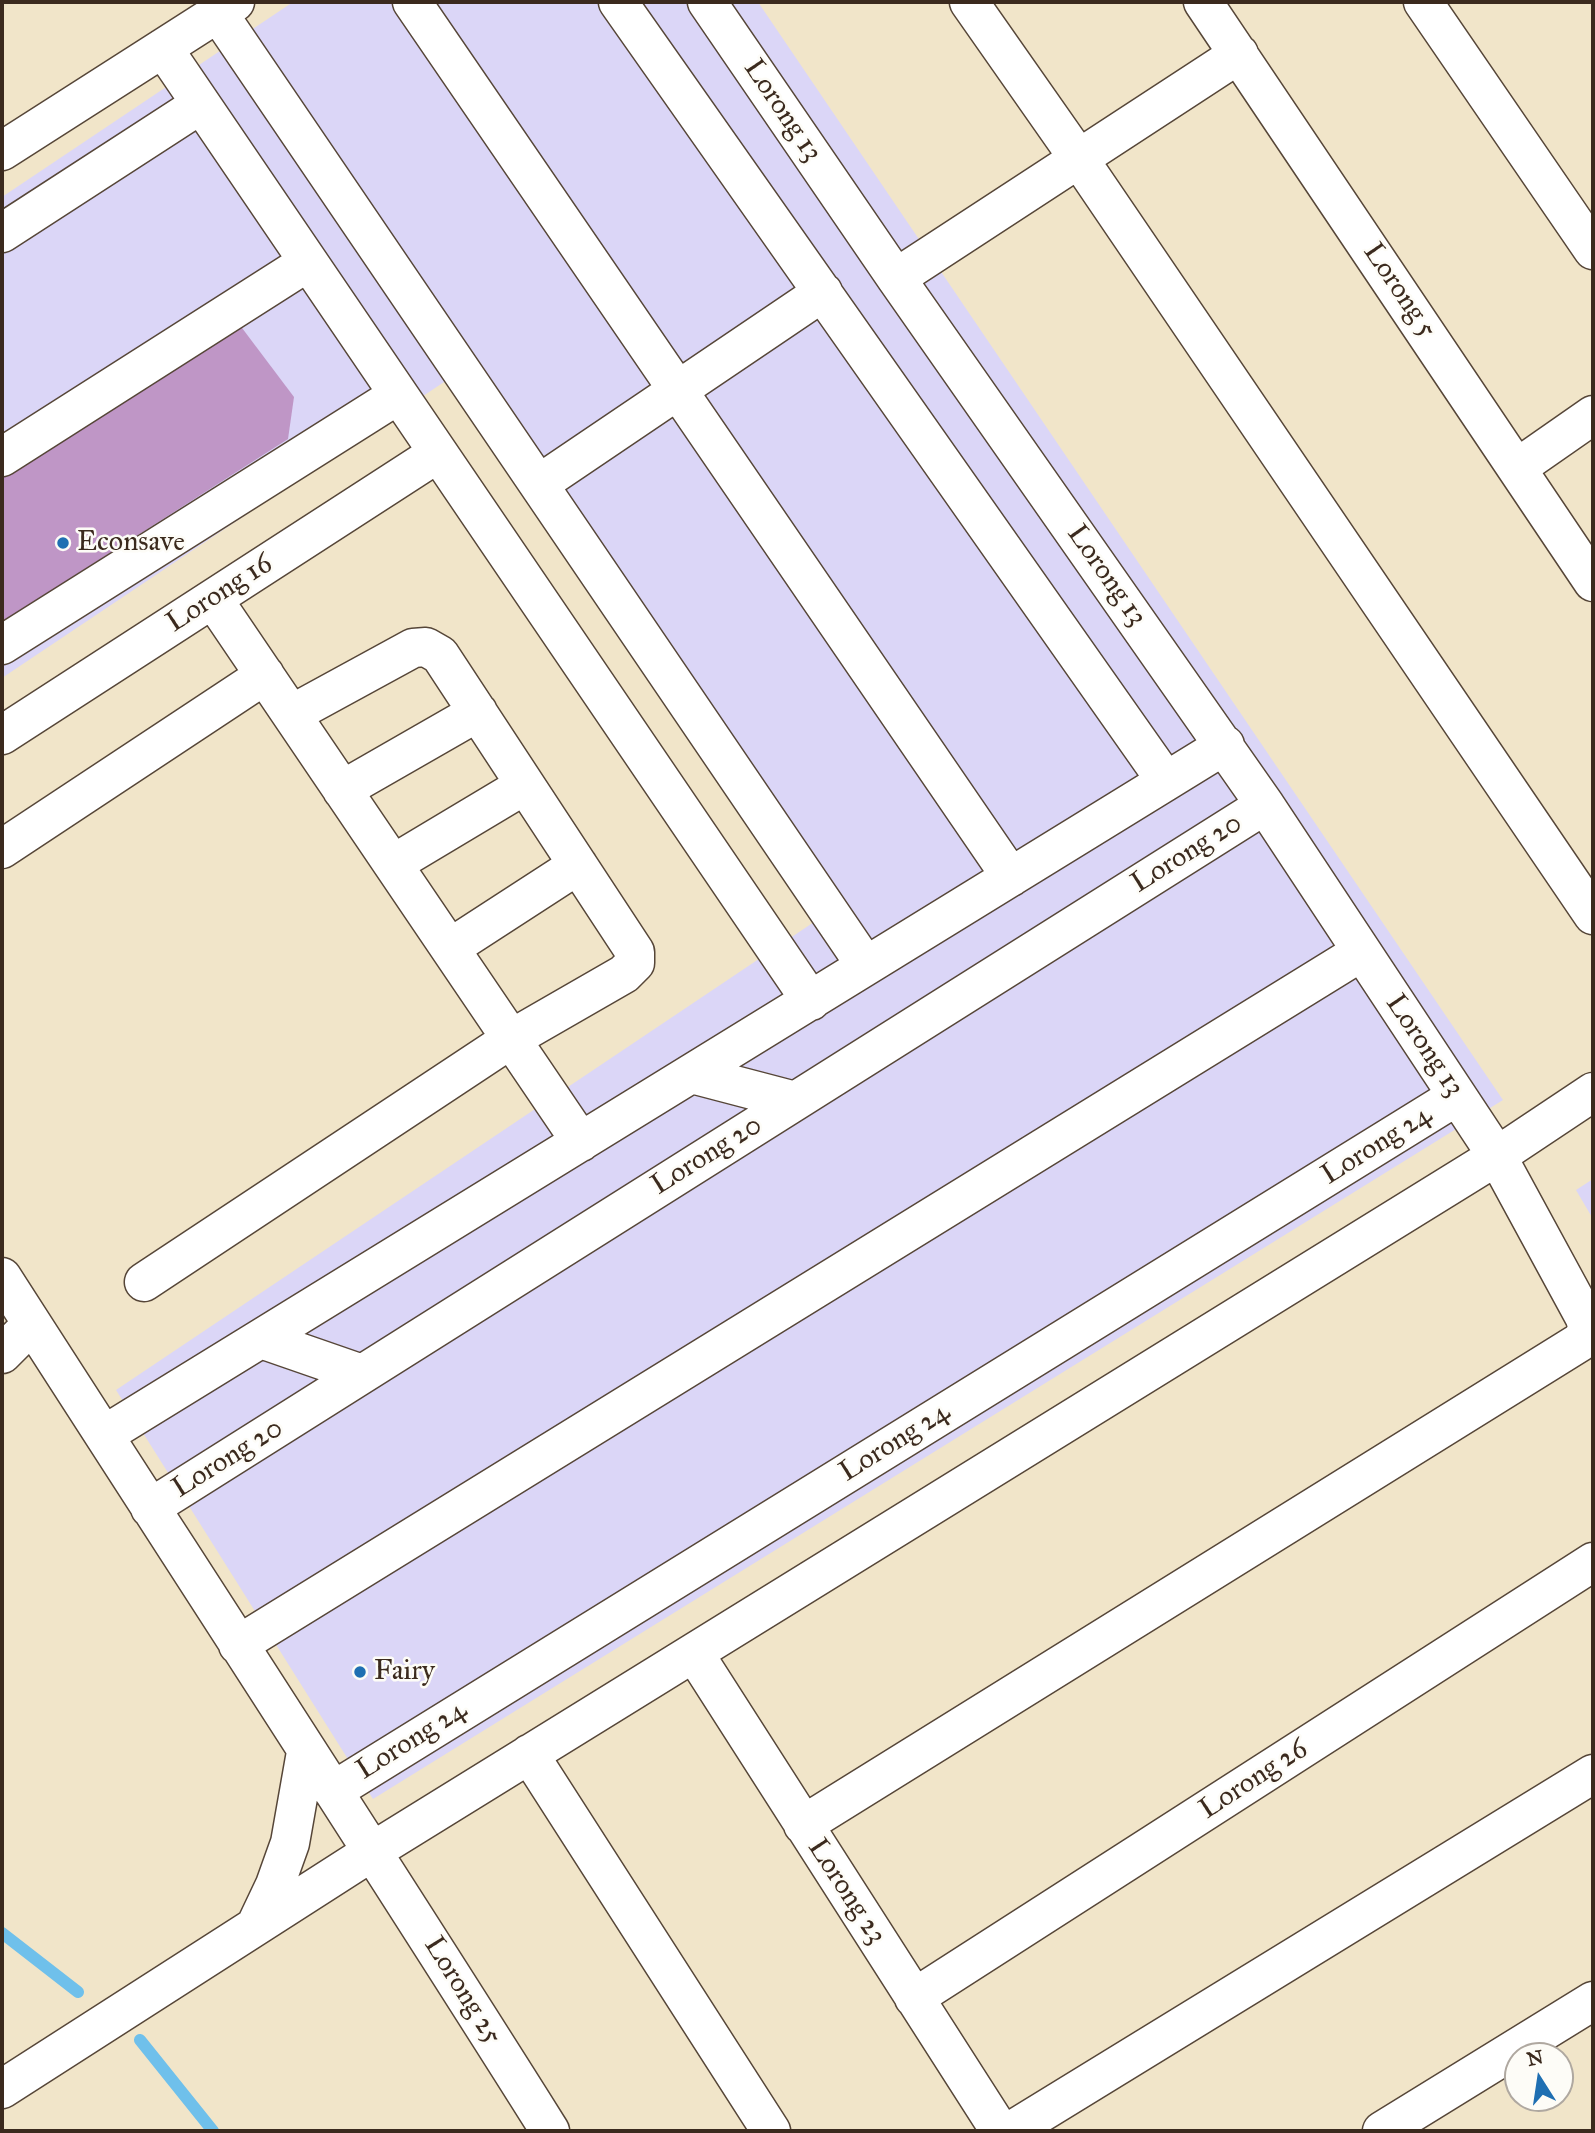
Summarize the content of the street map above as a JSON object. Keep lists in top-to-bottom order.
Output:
{
  "streets": {
    "street": [
      "Lorong 13",
      "Lorong 5",
      "Lorong 16",
      "Lorong 20",
      "Lorong 24",
      "Lorong 26",
      "Lorong 23",
      "Lorong 25"
    ]
  },
  "crossings": [
    ["Lorong 13", "Lorong 20"],
    ["Lorong 13", "Lorong 24"],
    ["Lorong 13", "Lorong 23"],
    ["Lorong 20", "Lorong 25"],
    ["Lorong 24", "Lorong 25"],
    ["Lorong 26", "Lorong 23"]
  ],
  "places": ["Econsave", "Fairy"],
  "north": "top"
}
